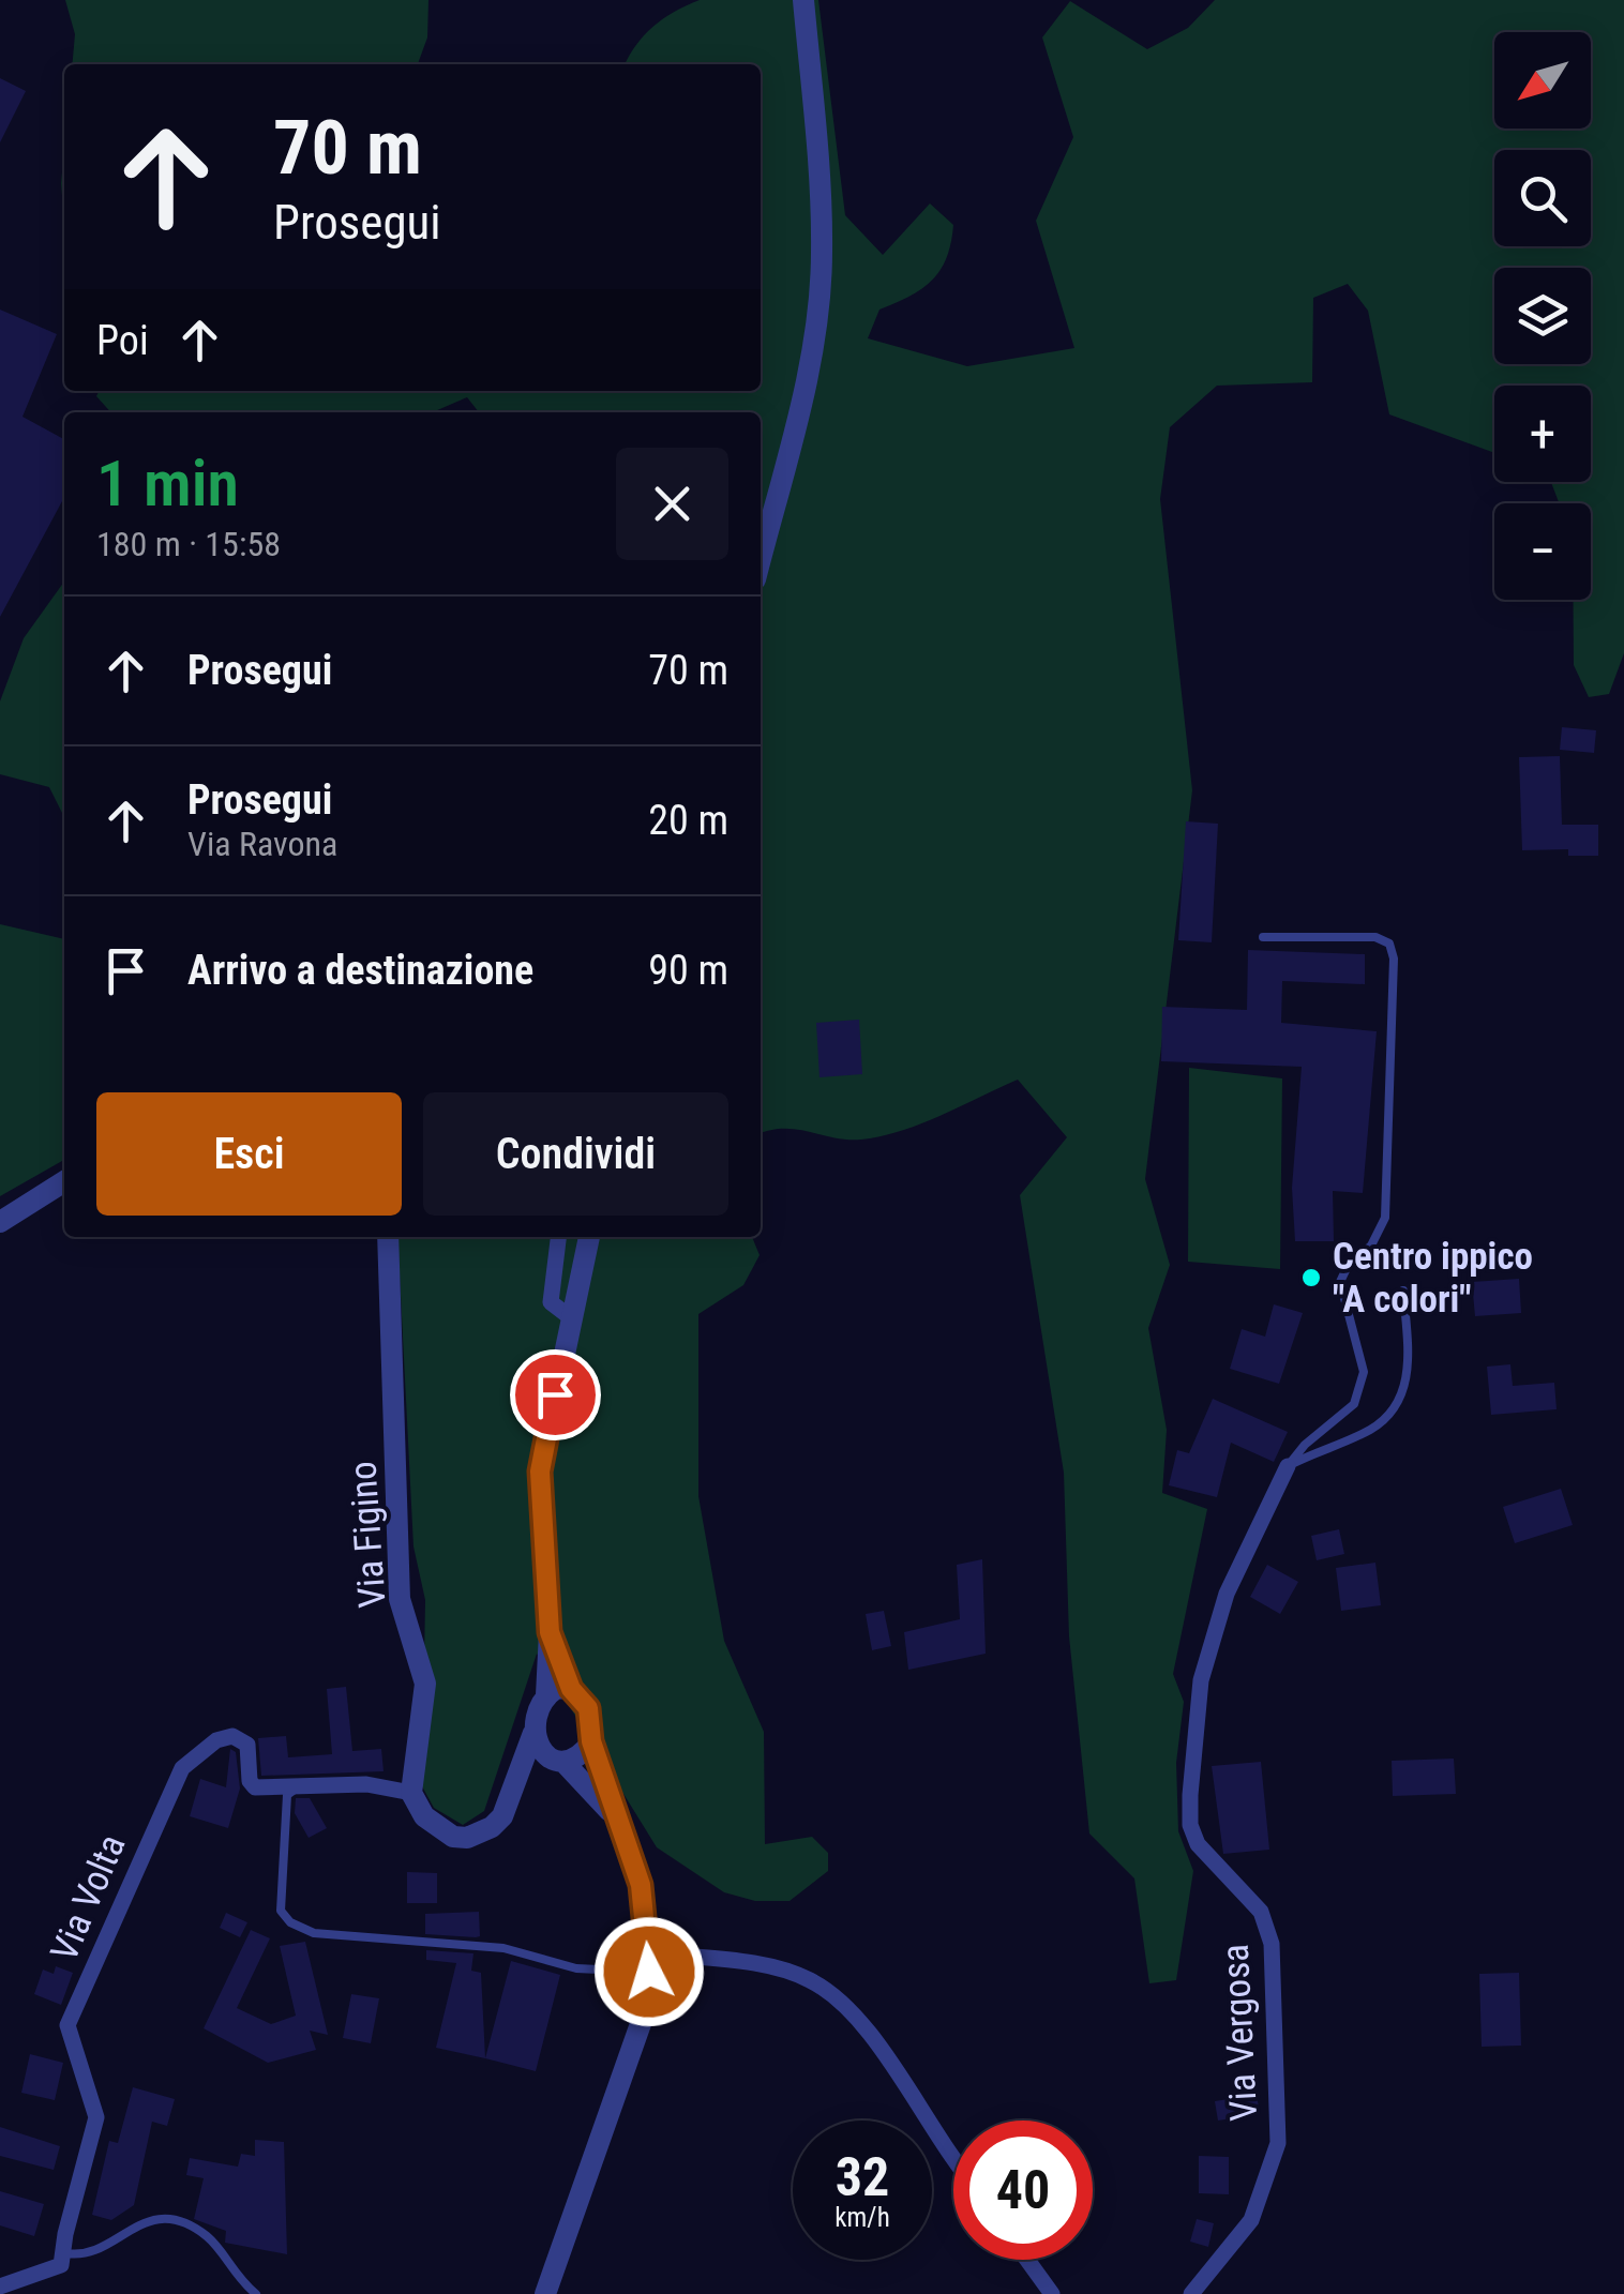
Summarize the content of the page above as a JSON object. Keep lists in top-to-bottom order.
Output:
{
  "streets": {
    "street": ["Via Figino", "Via Volta", "Via Vergosa"]
  },
  "crossings": [
    ["Via Figino", "Via Volta"]
  ],
  "places": ["Centro ippico \"A colori\""],
  "north": "bottom left",
  "page": {
    "map_buttons": ["+", "−"],
    "turn": ["70 m", "Prosegui"],
    "then": "Poi",
    "heading": ["1 min", "180 m · 15:58"],
    "list": [
      {
        "name": "Prosegui",
        "value": "70 m"
      },
      {
        "name": "Prosegui",
        "note": "Via Ravona",
        "value": "20 m"
      },
      {
        "name": "Arrivo a destinazione",
        "value": "90 m"
      }
    ],
    "buttons": ["Esci", "Condividi"],
    "speed": "32 km/h",
    "limit": "40"
  }
}
